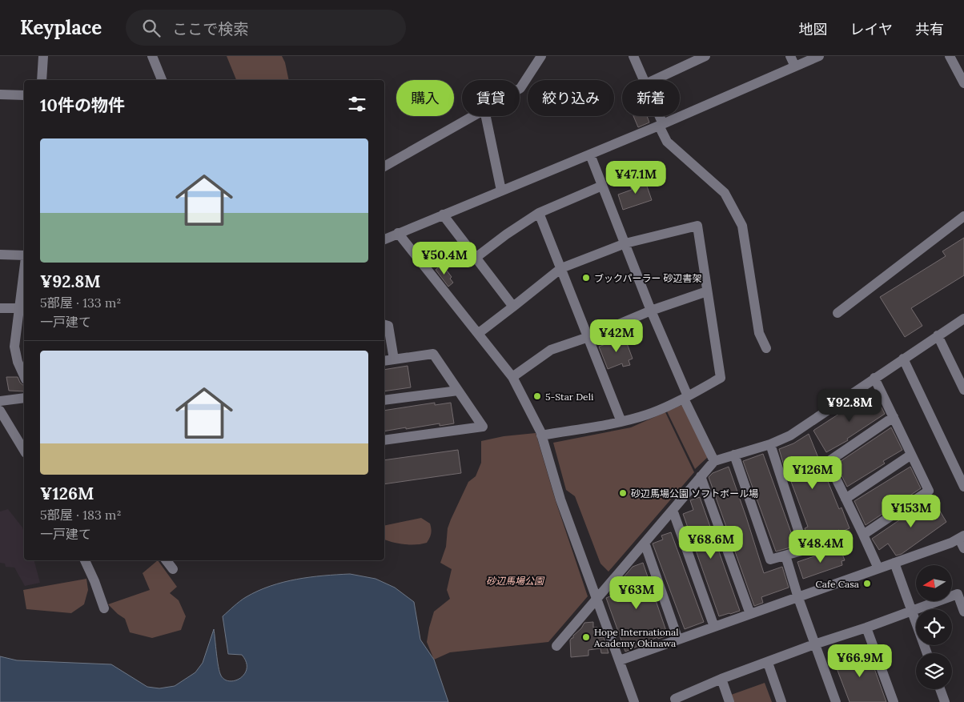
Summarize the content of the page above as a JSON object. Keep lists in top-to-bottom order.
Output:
{
  "parks": ["砂辺馬場公園"],
  "places": [
    "ブックパーラー 砂辺書架",
    "5-Star Deli",
    "砂辺馬場公園 ソフトボール場",
    "Cafe Casa",
    "Hope International Academy Okinawa"
  ],
  "north": "left",
  "page": {
    "header": "Keyplace",
    "search": "ここで検索",
    "nav": ["地図", "レイヤ", "共有"],
    "chip": [
      "購入",
      "賃貸",
      "絞り込み",
      "新着"
    ],
    "heading": "10件の物件",
    "list": [
      {
        "name": "¥92.8M",
        "note": "5部屋 · 133 m² · 一戸建て"
      },
      {
        "name": "¥126M",
        "note": "5部屋 · 183 m² · 一戸建て"
      }
    ],
    "price": [
      "¥47.1M",
      "¥50.4M",
      "¥42M",
      "¥92.8M",
      "¥126M",
      "¥153M",
      "¥68.6M",
      "¥48.4M",
      "¥63M",
      "¥66.9M"
    ]
  }
}
